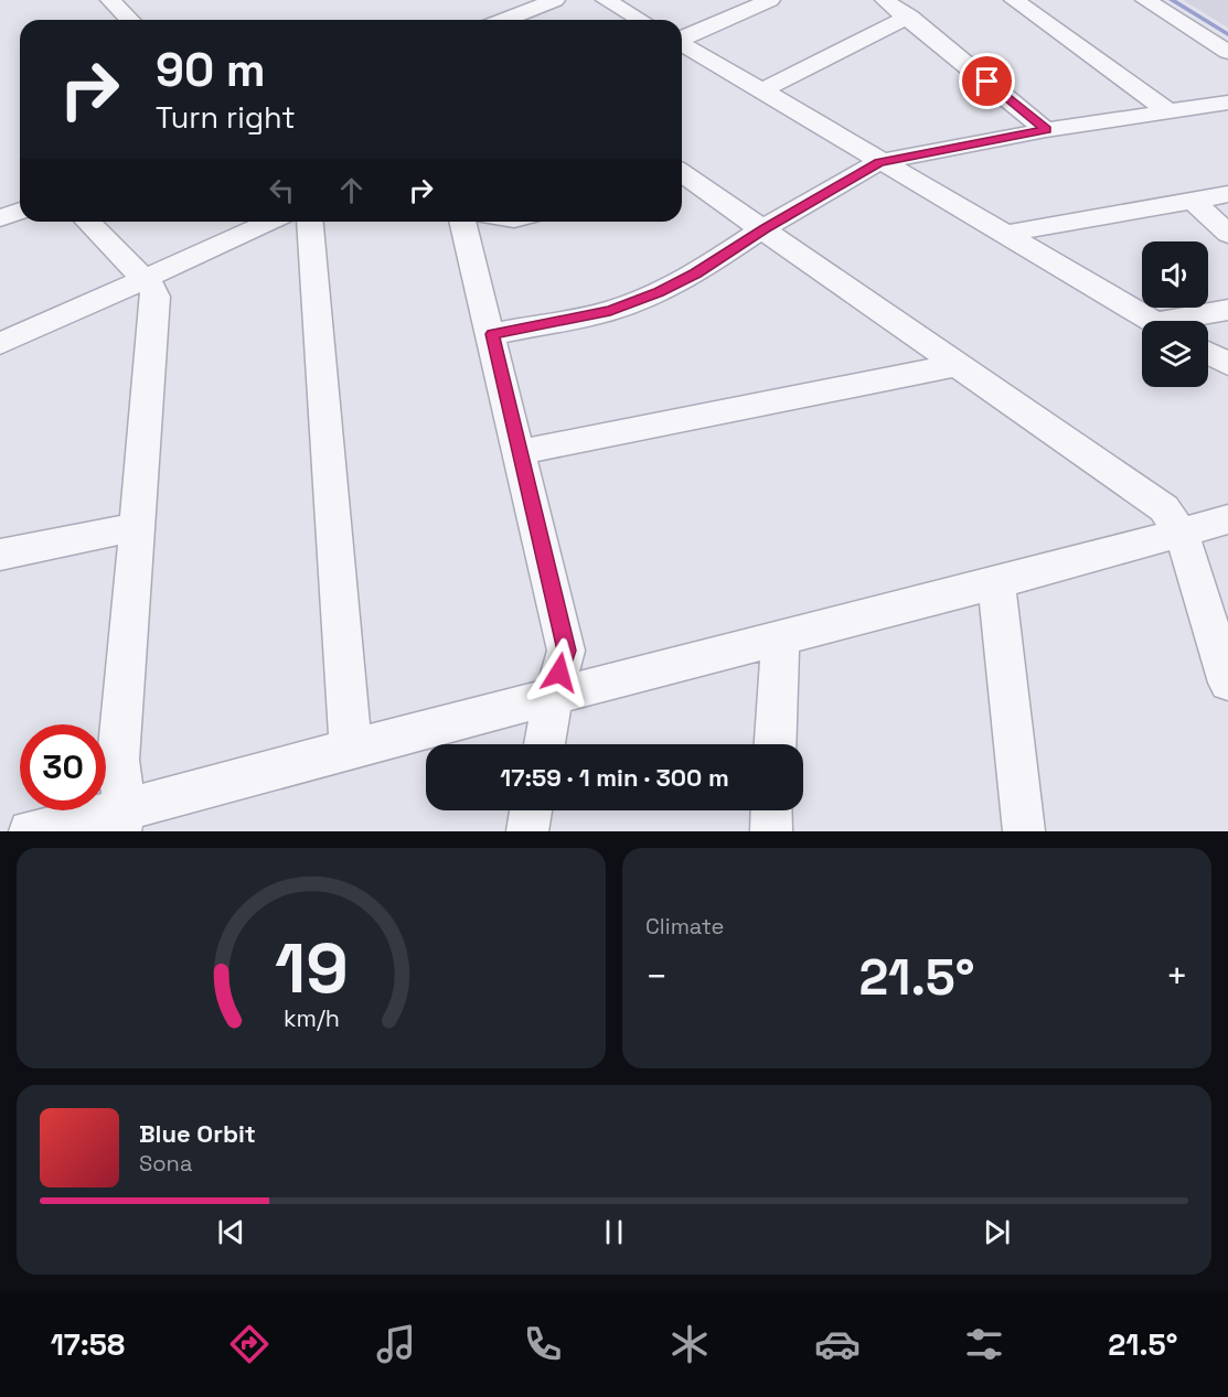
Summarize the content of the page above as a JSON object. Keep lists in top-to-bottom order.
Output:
{
  "page": {
    "turn": ["90 m", "Turn right"],
    "limit": "30",
    "trip": "17:59 · 1 min · 300 m",
    "tile": "Climate",
    "heat": ["−", "21.5°", "+"],
    "song": ["Blue Orbit", "Sona"],
    "tabs": ["17:58", "21.5°"],
    "gauge": ["19", "km/h"]
  }
}
